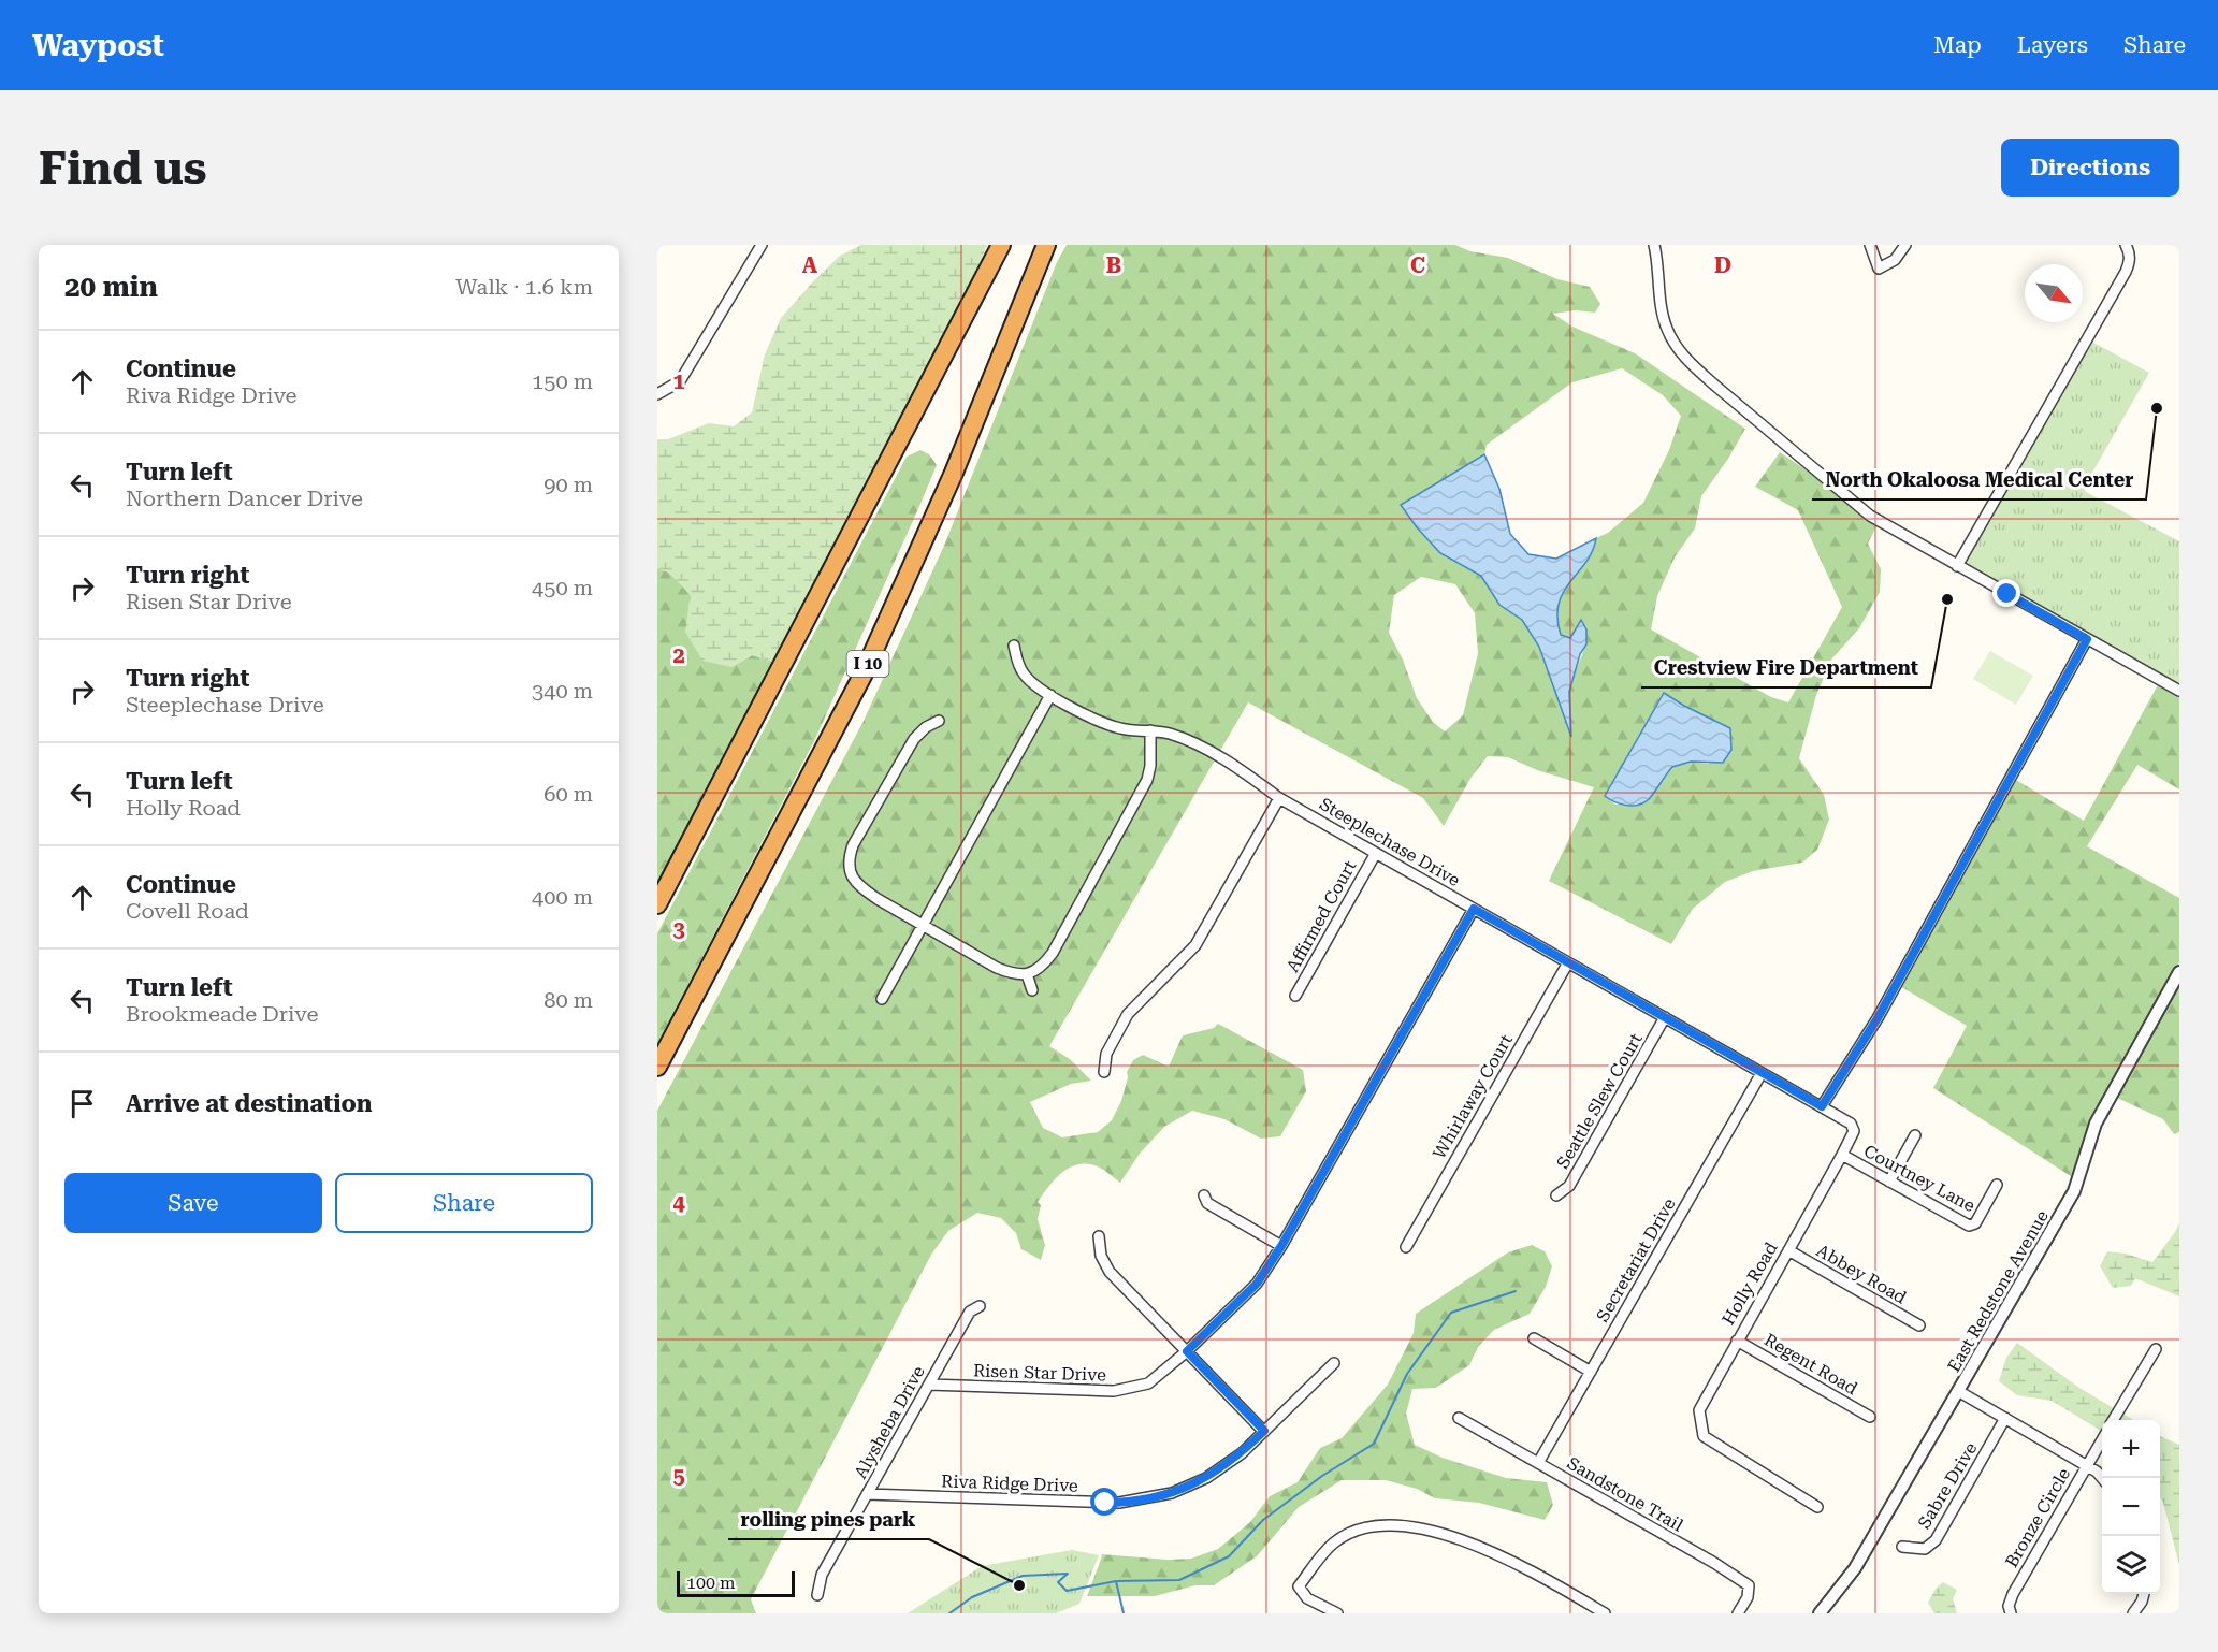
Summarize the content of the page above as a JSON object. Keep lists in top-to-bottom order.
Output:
{
  "streets": {
    "highway": ["I 10"],
    "street": [
      "Steeplechase Drive",
      "Affirmed Court",
      "Whirlaway Court",
      "Seattle Slew Court",
      "Courtney Lane",
      "Secretariat Drive",
      "Abbey Road",
      "Holly Road",
      "East Redstone Avenue",
      "Regent Road",
      "Risen Star Drive",
      "Alysheba Drive",
      "Riva Ridge Drive",
      "Sabre Drive",
      "Sandstone Trail",
      "Bronze Circle"
    ]
  },
  "crossings": [
    ["Steeplechase Drive", "Affirmed Court"],
    ["Steeplechase Drive", "Whirlaway Court"],
    ["Steeplechase Drive", "Seattle Slew Court"],
    ["Steeplechase Drive", "Secretariat Drive"],
    ["Steeplechase Drive", "Holly Road"],
    ["Steeplechase Drive", "Risen Star Drive"],
    ["Courtney Lane", "Holly Road"],
    ["Secretariat Drive", "Sandstone Trail"],
    ["Abbey Road", "Holly Road"],
    ["Holly Road", "Regent Road"],
    ["Risen Star Drive", "Alysheba Drive"],
    ["Alysheba Drive", "Riva Ridge Drive"]
  ],
  "places": ["North Okaloosa Medical Center", "Crestview Fire Department", "rolling pines park"],
  "scale_bar": "100 m",
  "north": "bottom right",
  "page": {
    "header": "Waypost",
    "nav": ["Map", "Layers", "Share"],
    "buttons": [
      "Directions",
      ["Save", "Share"]
    ],
    "title": "Find us",
    "heading": ["20 min", "Walk · 1.6 km"],
    "list": [
      ["Continue", "Riva Ridge Drive", "150 m"],
      ["Turn left", "Northern Dancer Drive", "90 m"],
      ["Turn right", "Risen Star Drive", "450 m"],
      ["Turn right", "Steeplechase Drive", "340 m"],
      ["Turn left", "Holly Road", "60 m"],
      ["Continue", "Covell Road", "400 m"],
      ["Turn left", "Brookmeade Drive", "80 m"],
      "Arrive at destination"
    ],
    "map_buttons": ["+", "−"],
    "scale": "100 m"
  },
  "grid": {
    "columns": [
      "A",
      "B",
      "C",
      "D"
    ],
    "rows": [
      "1",
      "2",
      "3",
      "4",
      "5"
    ]
  }
}
